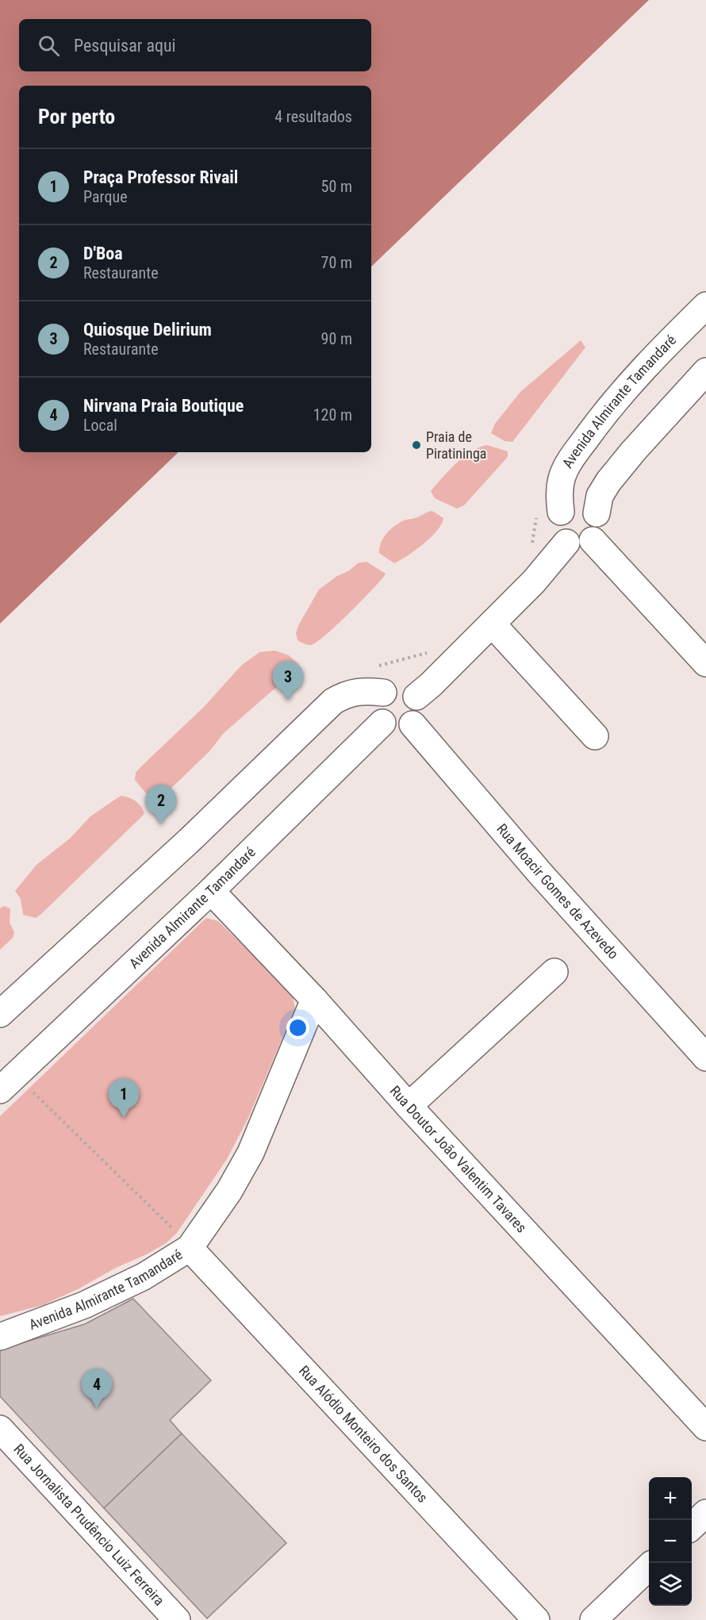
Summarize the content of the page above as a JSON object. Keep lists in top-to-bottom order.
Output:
{
  "streets": {
    "street": [
      "Avenida Almirante Tamandaré",
      "Rua Moacir Gomes de Azevedo",
      "Rua Doutor João Valentim Tavares",
      "Rua Alódio Monteiro dos Santos",
      "Rua Jornalista Prudêncio Luiz Ferreira"
    ]
  },
  "crossings": [
    ["Avenida Almirante Tamandaré", "Rua Moacir Gomes de Azevedo"],
    ["Avenida Almirante Tamandaré", "Rua Doutor João Valentim Tavares"],
    ["Avenida Almirante Tamandaré", "Rua Alódio Monteiro dos Santos"]
  ],
  "places": ["Praia de Piratininga"],
  "page": {
    "search": "Pesquisar aqui",
    "heading": ["Por perto", "4 resultados"],
    "list": [
      {
        "mark": "1",
        "name": "Praça Professor Rivail",
        "note": "Parque",
        "value": "50 m"
      },
      {
        "mark": "2",
        "name": "D'Boa",
        "note": "Restaurante",
        "value": "70 m"
      },
      {
        "mark": "3",
        "name": "Quiosque Delirium",
        "note": "Restaurante",
        "value": "90 m"
      },
      {
        "mark": "4",
        "name": "Nirvana Praia Boutique",
        "note": "Local",
        "value": "120 m"
      }
    ],
    "pins": [
      "3",
      "2",
      "1",
      "4"
    ],
    "map_buttons": ["+", "−"]
  }
}
